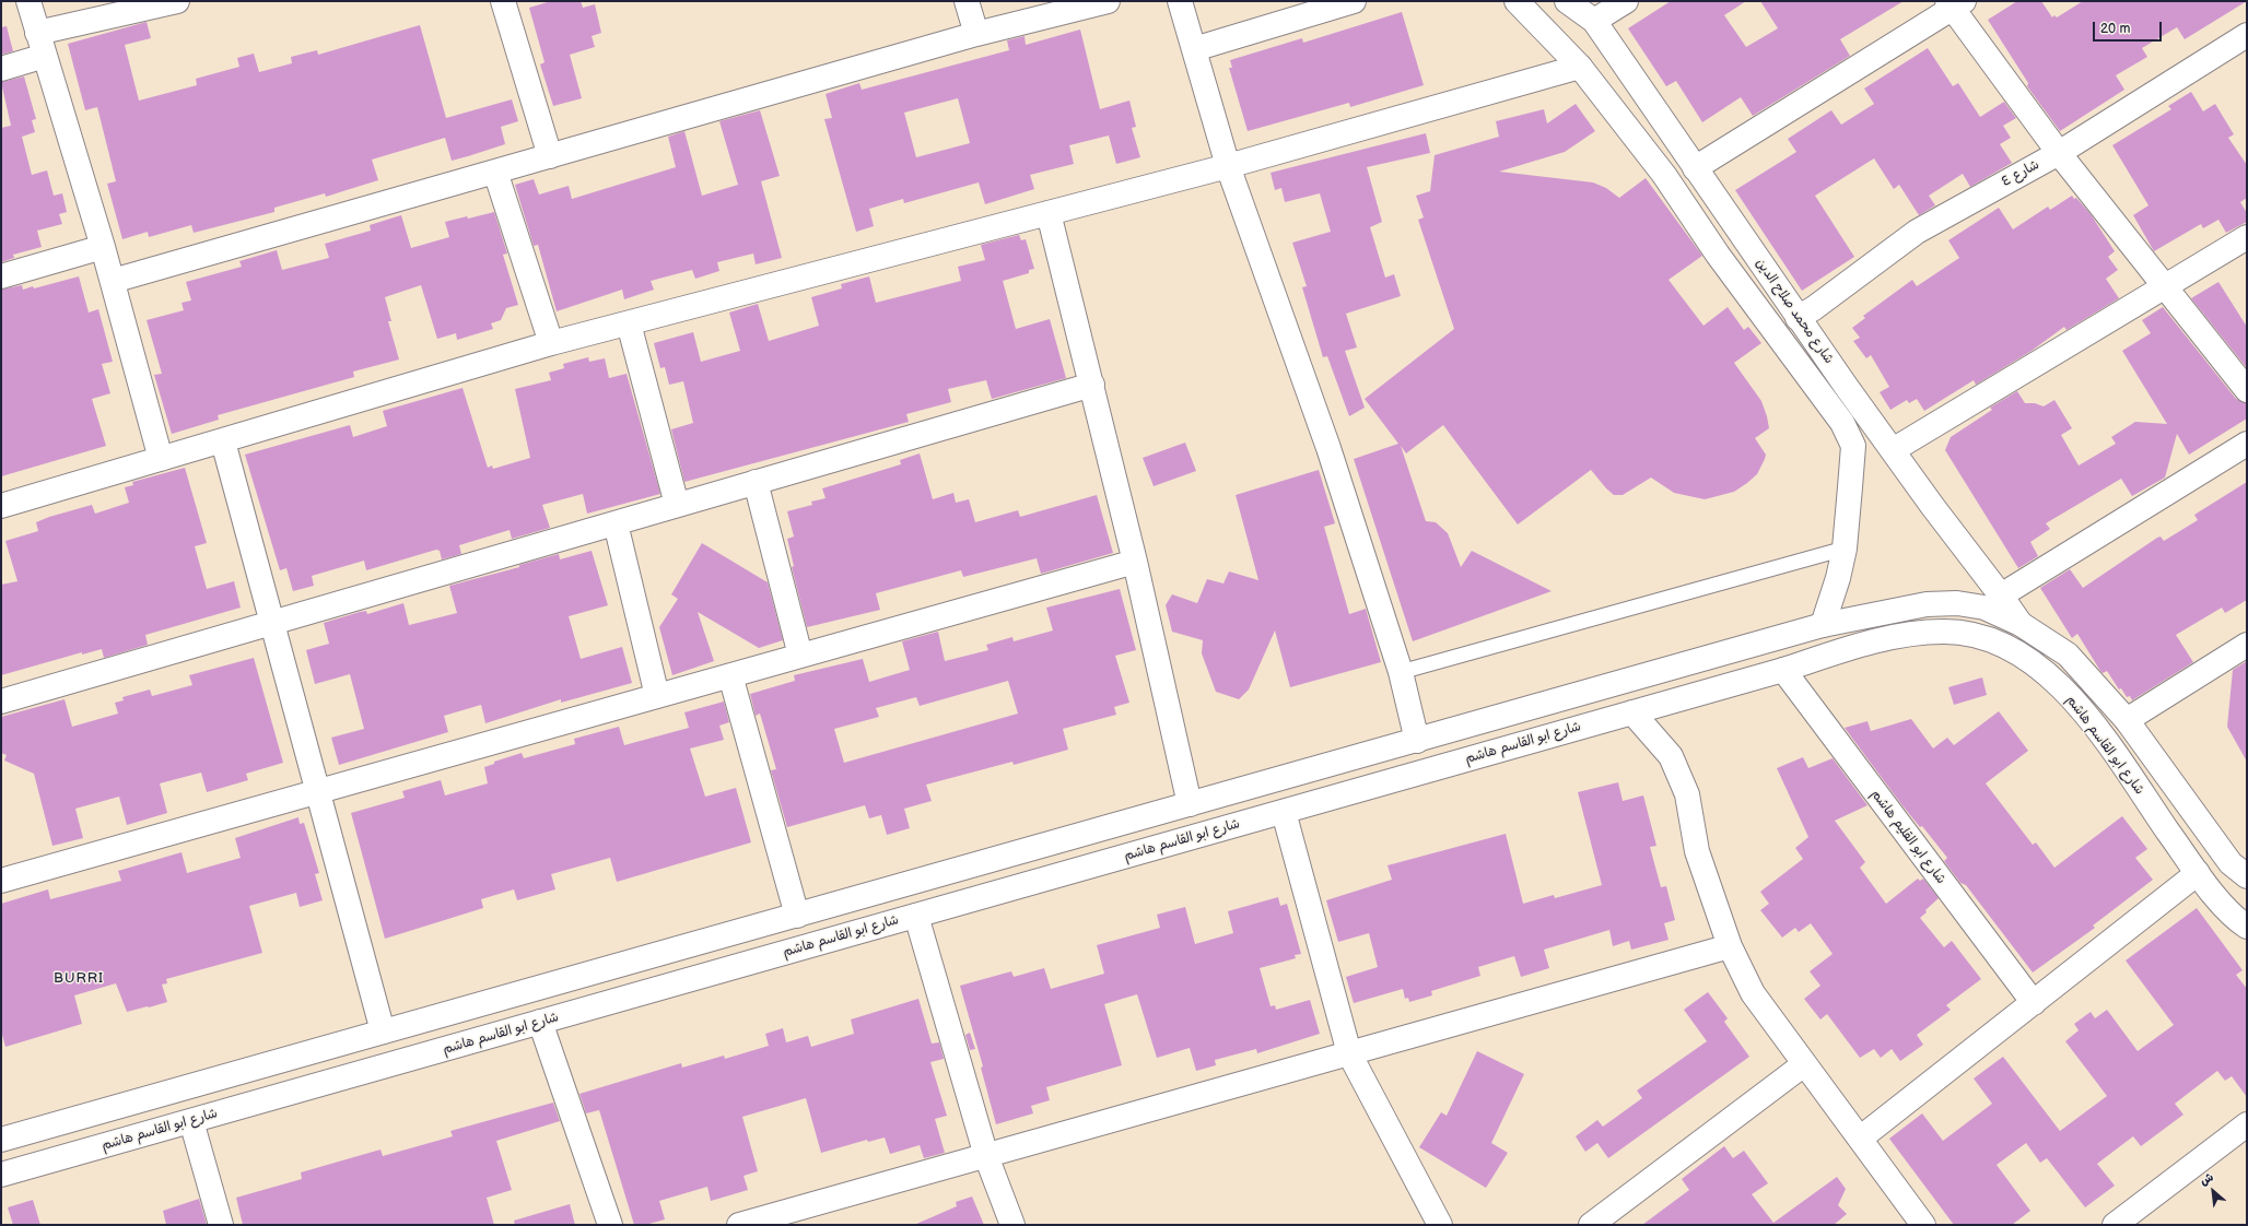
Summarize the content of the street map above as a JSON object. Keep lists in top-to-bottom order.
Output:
{
  "streets": {
    "street": [
      "شارع ٤",
      "شارع محمد صلاح الدين",
      "شارع ابو القاسم هاشم",
      "شارع ابو القليم هاشم"
    ]
  },
  "crossings": [
    ["شارع ٤", "شارع محمد صلاح الدين"],
    ["شارع محمد صلاح الدين", "شارع ابو القاسم هاشم"],
    ["شارع ابو القاسم هاشم", "شارع ابو القليم هاشم"]
  ],
  "districts": ["BURRI"],
  "scale_bar": "20 m",
  "north": "top left"
}
